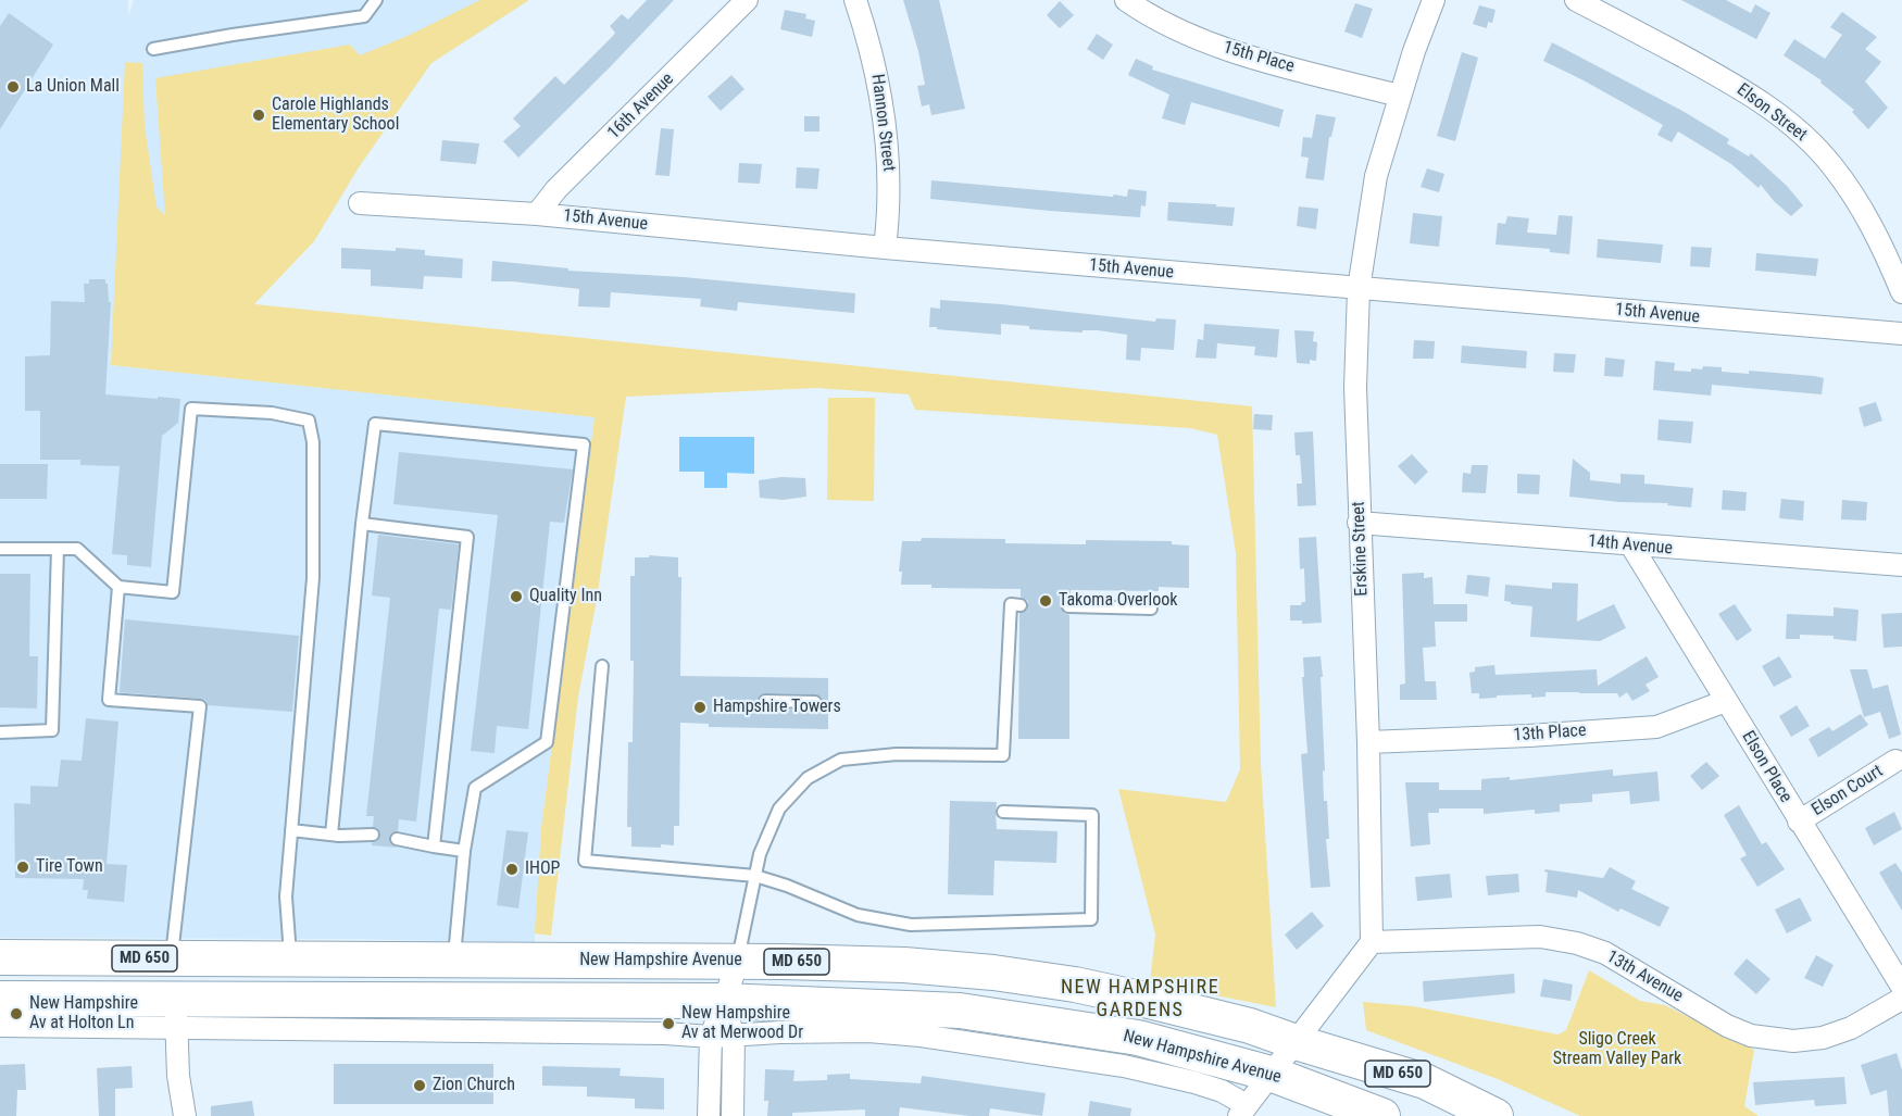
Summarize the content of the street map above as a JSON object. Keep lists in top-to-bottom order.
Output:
{
  "streets": {
    "main road": ["MD 650", "New Hampshire Avenue"],
    "street": [
      "15th Place",
      "16th Avenue",
      "Elson Street",
      "Hannon Street",
      "15th Avenue",
      "14th Avenue",
      "Erskine Street",
      "13th Place",
      "Elson Place",
      "Elson Court",
      "13th Avenue"
    ]
  },
  "crossings": [
    ["15th Place", "Erskine Street"],
    ["16th Avenue", "15th Avenue"],
    ["Hannon Street", "15th Avenue"],
    ["15th Avenue", "Erskine Street"],
    ["14th Avenue", "Erskine Street"],
    ["14th Avenue", "Elson Place"],
    ["Erskine Street", "13th Place"],
    ["Erskine Street", "13th Avenue"],
    ["13th Place", "Elson Place"],
    ["Elson Place", "Elson Court"]
  ],
  "districts": ["NEW HAMPSHIRE GARDENS"],
  "parks": ["Sligo Creek Stream Valley Park"],
  "places": [
    "La Union Mall",
    "Carole Highlands Elementary School",
    "Quality Inn",
    "Takoma Overlook",
    "Hampshire Towers",
    "Tire Town",
    "IHOP",
    "New Hampshire Av at Holton Ln",
    "New Hampshire Av at Merwood Dr",
    "Zion Church"
  ]
}
